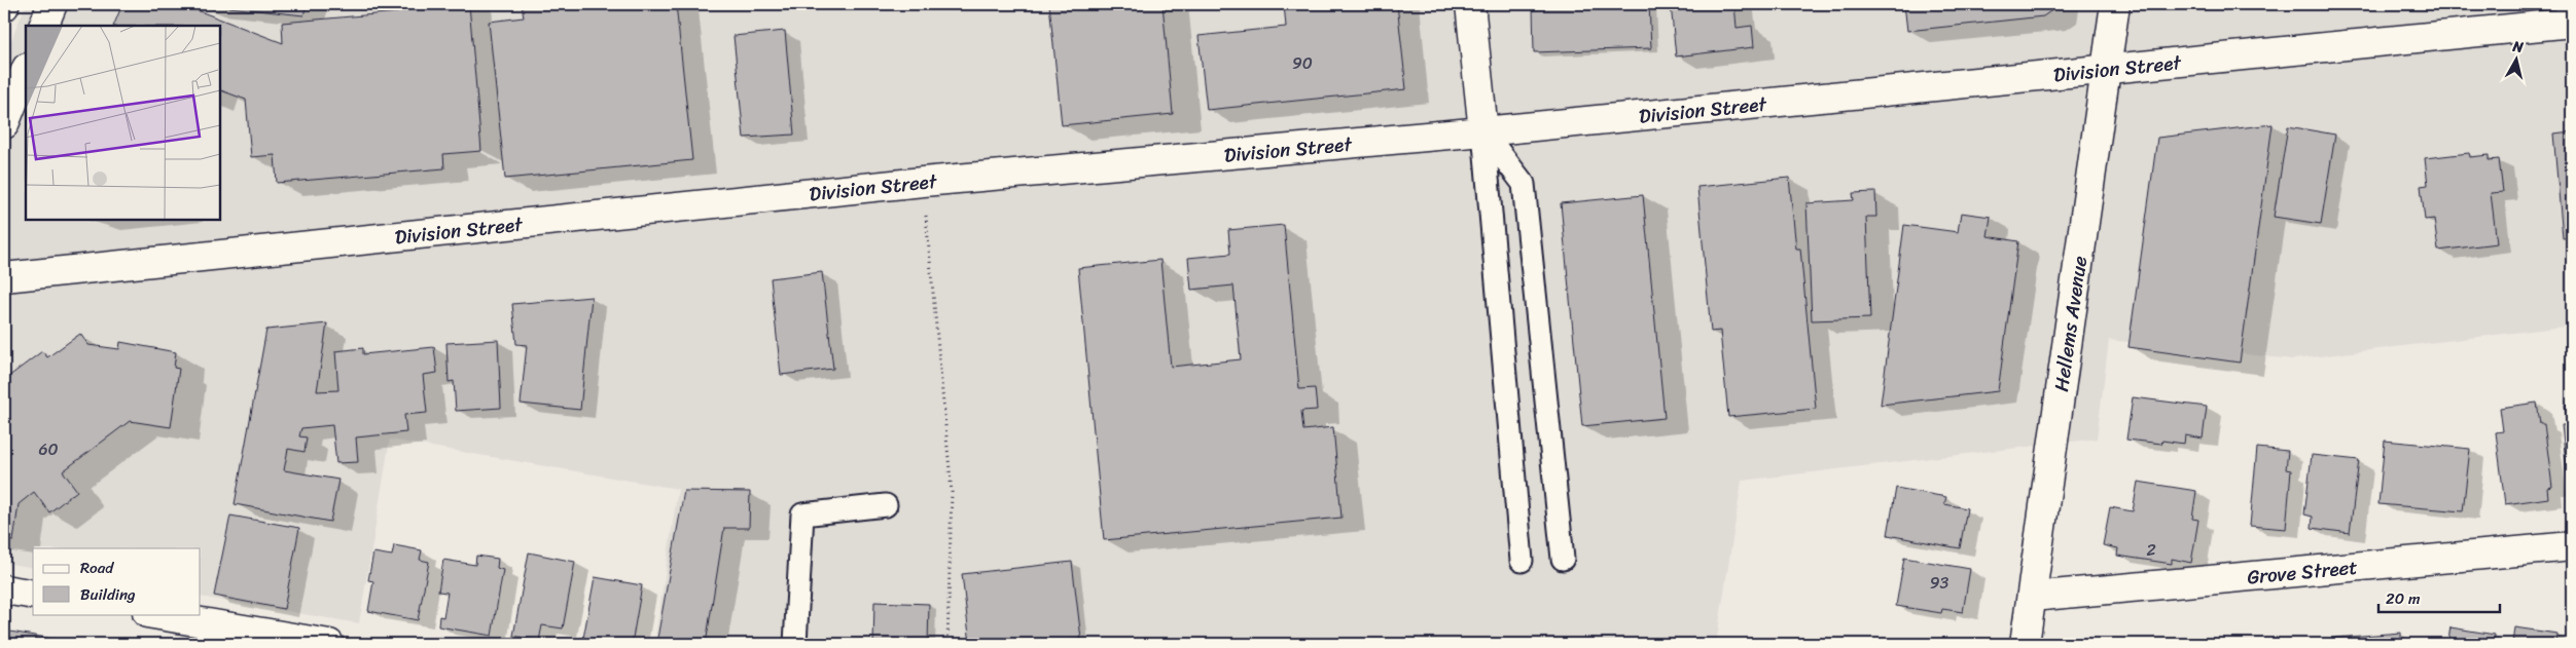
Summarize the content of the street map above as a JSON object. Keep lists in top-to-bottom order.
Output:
{
  "streets": {
    "main road": ["Division Street", "Hellems Avenue", "Grove Street"]
  },
  "crossings": [
    ["Division Street", "Hellems Avenue"],
    ["Hellems Avenue", "Grove Street"]
  ],
  "house_numbers": [
    "90",
    "60",
    "2",
    "93"
  ],
  "legend": ["Road", "Building"],
  "scale_bar": "20 m",
  "north": "top"
}
